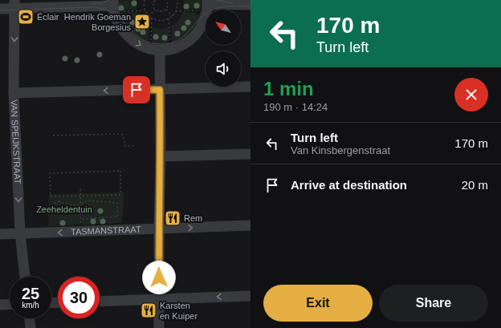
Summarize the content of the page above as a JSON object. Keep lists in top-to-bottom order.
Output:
{
  "streets": {
    "street": ["VAN SPEIJKSTRAAT", "TASMANSTRAAT"]
  },
  "crossings": [
    ["VAN SPEIJKSTRAAT", "TASMANSTRAAT"]
  ],
  "one_way": ["VAN SPEIJKSTRAAT"],
  "parks": ["Zeeheldentuin"],
  "places": {
    "sports": ["Éclair"],
    "place": ["Hendrik Goeman Borgesius"],
    "restaurant": ["Rem", "Karsten en Kuiper"]
  },
  "north": "top left",
  "page": {
    "turn": ["170 m", "Turn left"],
    "heading": ["1 min", "190 m · 14:24"],
    "list": [
      {
        "name": "Turn left",
        "note": "Van Kinsbergenstraat",
        "value": "170 m"
      },
      {
        "name": "Arrive at destination",
        "value": "20 m"
      }
    ],
    "speed": "25 km/h",
    "limit": "30",
    "buttons": ["Exit", "Share"]
  }
}
